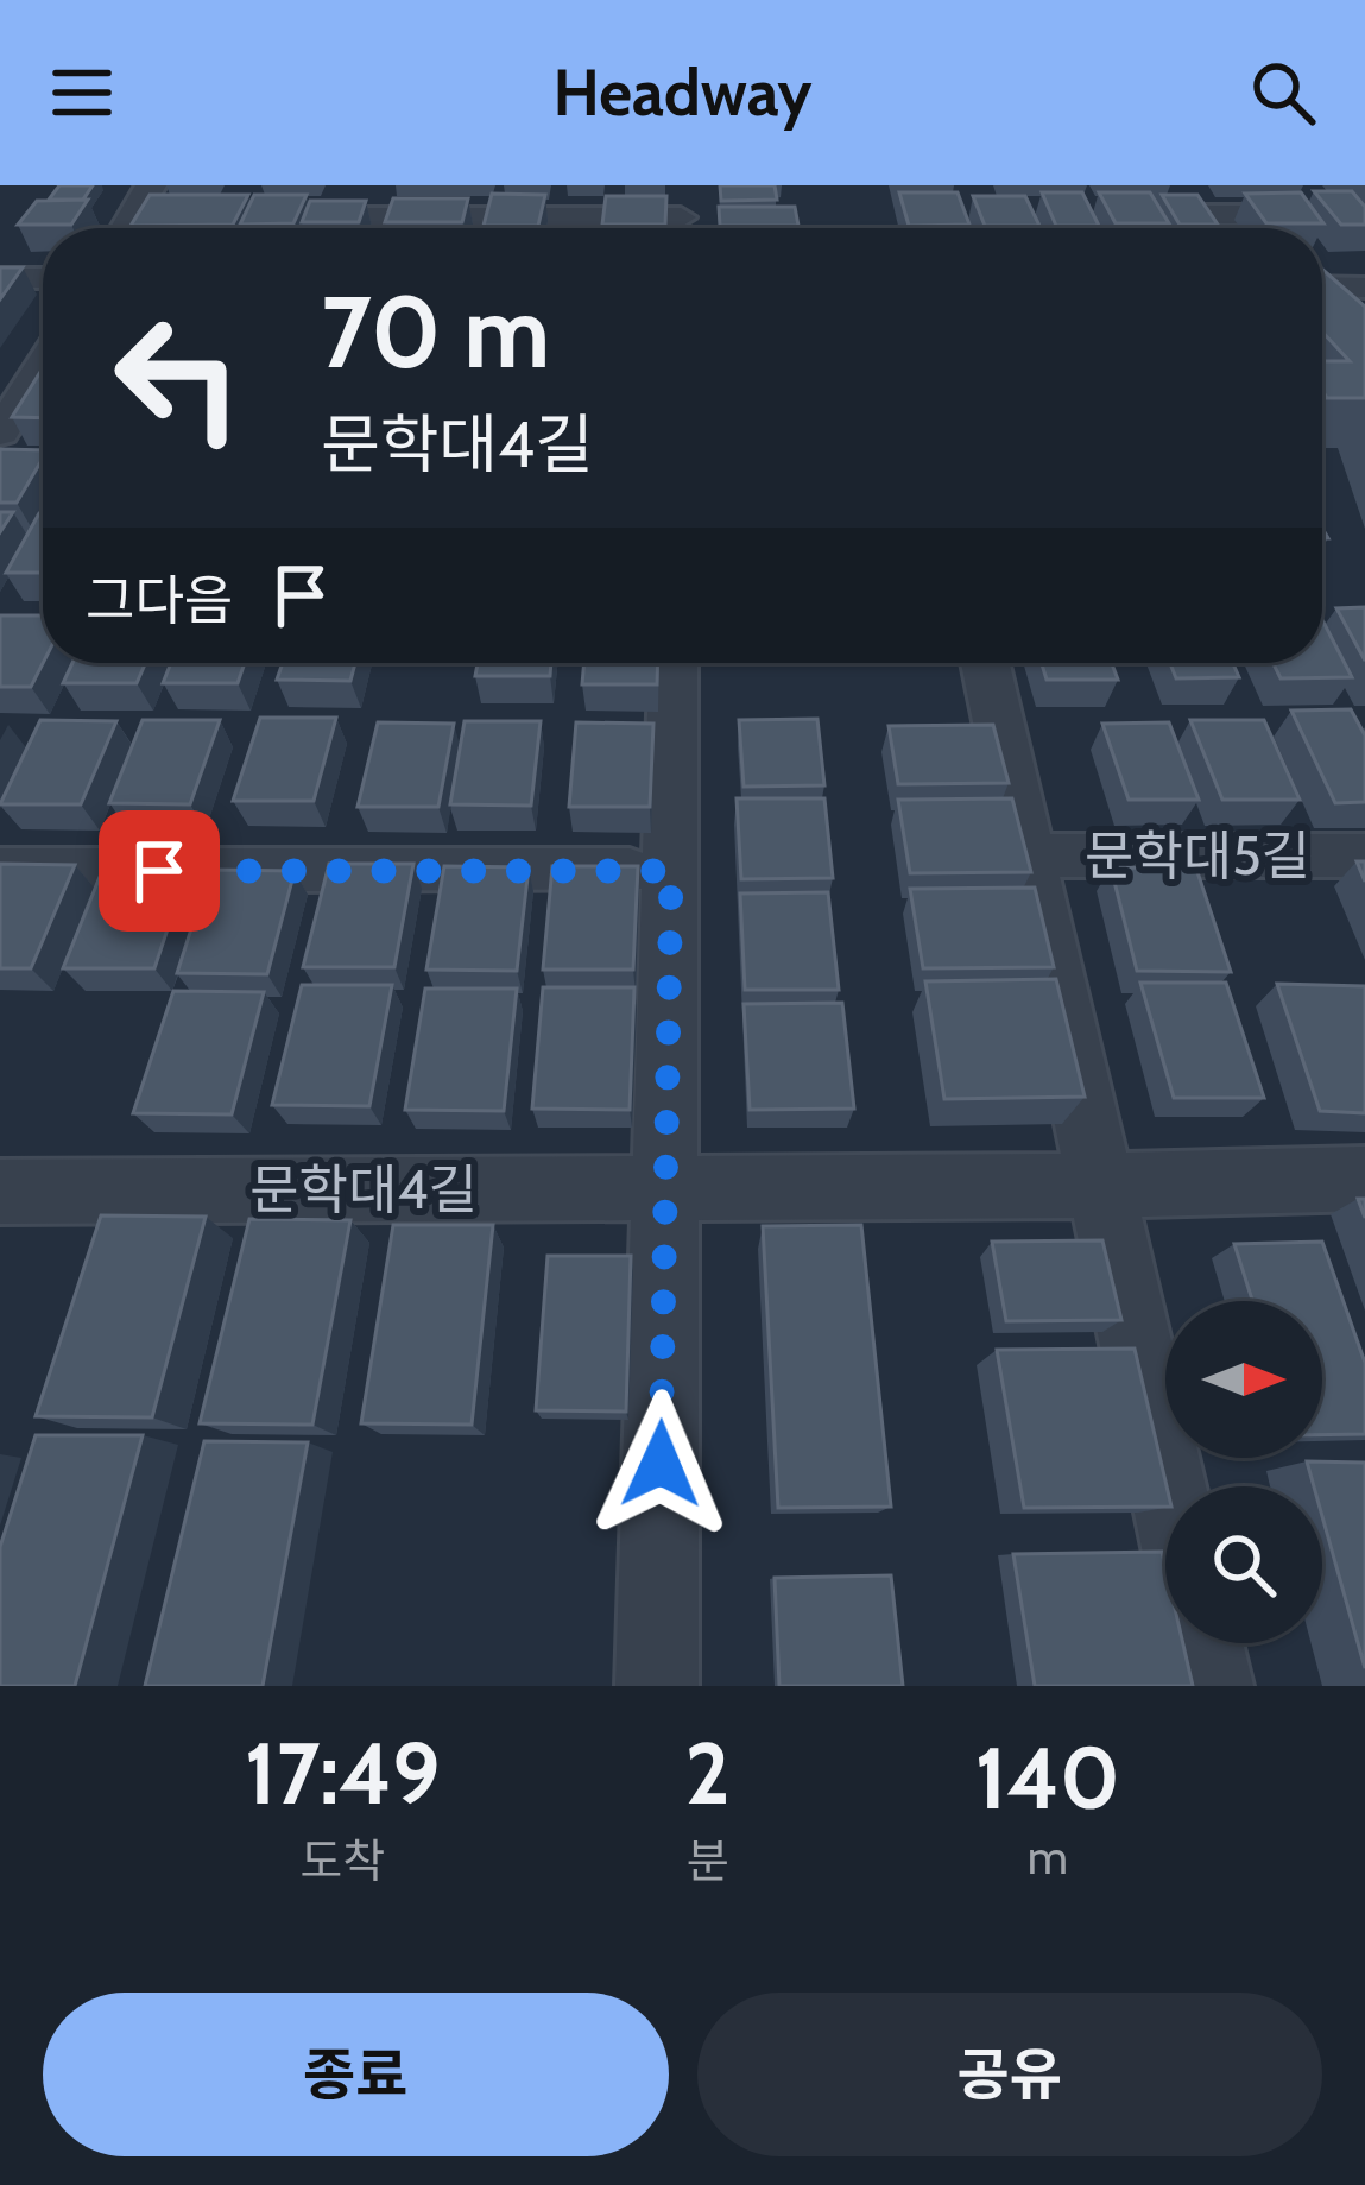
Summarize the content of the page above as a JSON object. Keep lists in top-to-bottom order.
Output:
{
  "streets": {
    "street": ["문학대5길", "문학대4길"]
  },
  "crossings": [
    ["문학대5길", "문학대4길"]
  ],
  "north": "right",
  "page": {
    "header": "Headway",
    "turn": ["70 m", "문학대4길"],
    "then": "그다음",
    "eta": [
      "17:49",
      "도착",
      "2",
      "분",
      "140",
      "m"
    ],
    "buttons": ["종료", "공유"]
  }
}
